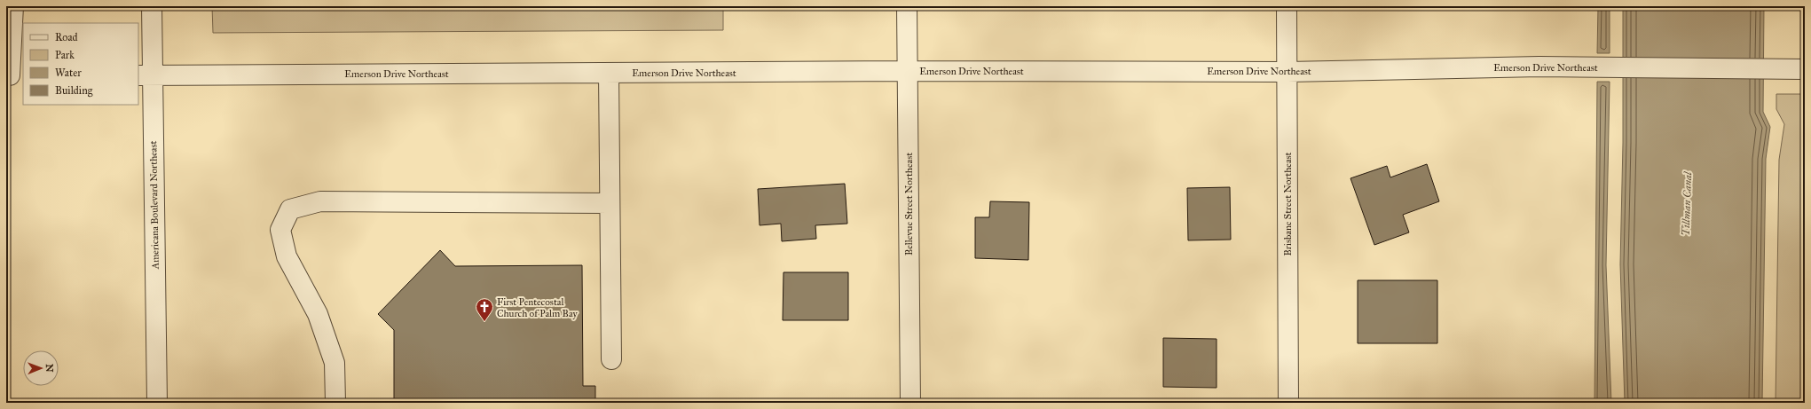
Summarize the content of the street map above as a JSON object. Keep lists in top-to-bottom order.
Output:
{
  "streets": {
    "street": [
      "Emerson Drive Northeast",
      "Bellevue Street Northeast",
      "Brisbane Street Northeast",
      "Americana Boulevard Northeast"
    ]
  },
  "crossings": [
    ["Emerson Drive Northeast", "Bellevue Street Northeast"],
    ["Emerson Drive Northeast", "Brisbane Street Northeast"],
    ["Emerson Drive Northeast", "Americana Boulevard Northeast"]
  ],
  "water": ["Tillman Canal"],
  "places": {
    "church": ["First Pentecostal Church of Palm Bay"]
  },
  "legend": [
    "Road",
    "Park",
    "Water",
    "Building"
  ],
  "north": "right"
}
